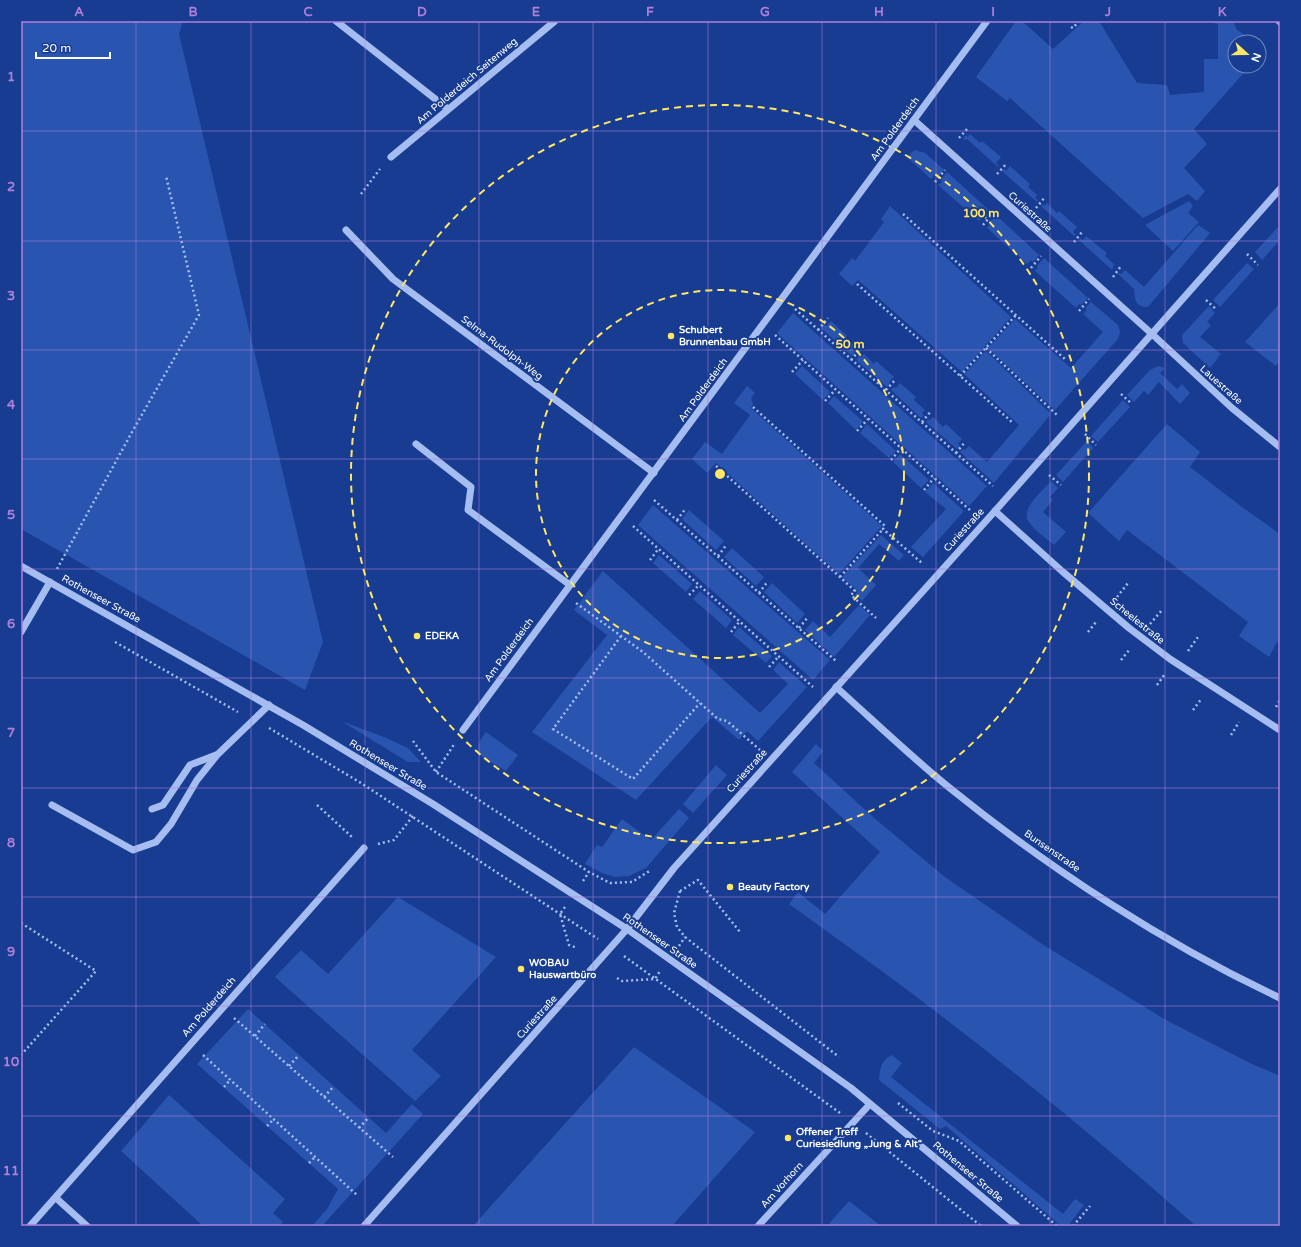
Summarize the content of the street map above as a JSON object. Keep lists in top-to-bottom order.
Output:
{
  "streets": {
    "street": [
      "Am Polderdeich Seitenweg",
      "Am Polderdeich",
      "Curiestraße",
      "Selma-Rudolph-Weg",
      "Lauestraße",
      "Rothenseer Straße",
      "Scheelestraße",
      "Bunsenstraße",
      "Am Vorhorn"
    ]
  },
  "crossings": [
    ["Am Polderdeich", "Curiestraße"],
    ["Am Polderdeich", "Selma-Rudolph-Weg"],
    ["Curiestraße", "Lauestraße"],
    ["Curiestraße", "Rothenseer Straße"],
    ["Curiestraße", "Scheelestraße"],
    ["Curiestraße", "Bunsenstraße"],
    ["Rothenseer Straße", "Am Vorhorn"]
  ],
  "places": [
    "Schubert Brunnenbau GmbH",
    "EDEKA",
    "Beauty Factory",
    "WOBAU Hauswartbüro",
    "Offener Treff Curiesiedlung „Jung & Alt“"
  ],
  "scale_bar": "20 m",
  "north": "right",
  "grid": {
    "columns": [
      "A",
      "B",
      "C",
      "D",
      "E",
      "F",
      "G",
      "H",
      "I",
      "J",
      "K"
    ],
    "rows": [
      "1",
      "2",
      "3",
      "4",
      "5",
      "6",
      "7",
      "8",
      "9",
      "10",
      "11"
    ]
  },
  "rings": ["100 m", "50 m"]
}
